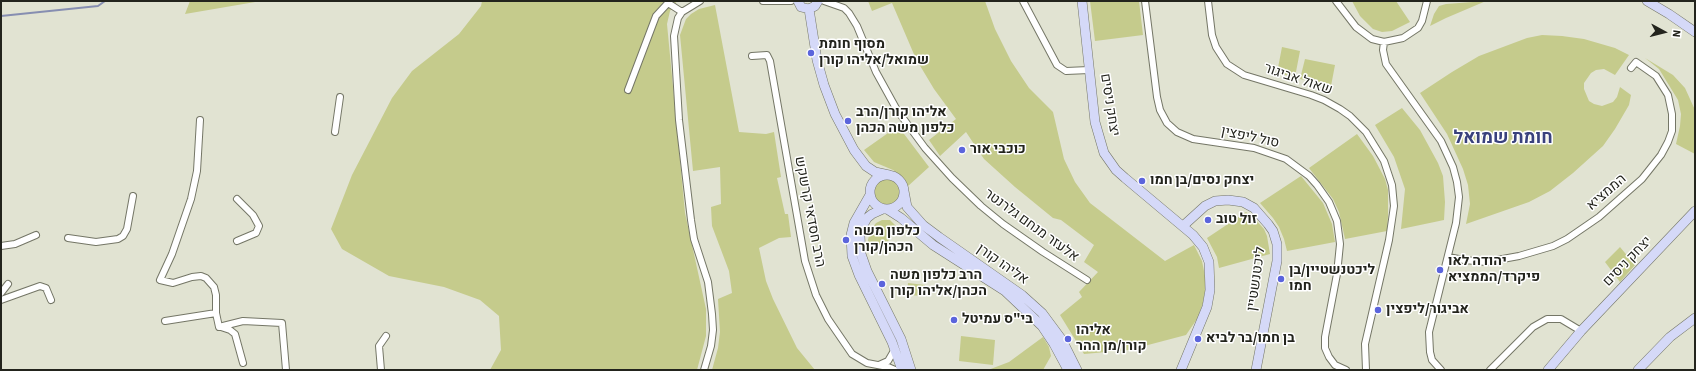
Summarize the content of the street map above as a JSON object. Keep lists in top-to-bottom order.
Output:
{
  "streets": {
    "street": [
      "שאול אביגור",
      "יצחק ניסים",
      "סול ליפצין",
      "הממציא",
      "הרב חסדאי קרשקש",
      "אלעזר מנחם גלרנטר",
      "אליהו קורן",
      "ליכטנשטיין"
    ]
  },
  "crossings": [
    ["יצחק ניסים", "ליכטנשטיין"]
  ],
  "districts": ["חומת שמואל"],
  "places": [
    "מסוף חומת שמואל/אליהו קורן",
    "אליהו קורן/הרב כלפון משה הכהן",
    "כוכבי אור",
    "יצחק נסים/בן חמו",
    "זול טוב",
    "כלפון משה הכהן/קורן",
    "יהודה לאו פיקרד/הממציא",
    "ליכטנשטיין/בן חמו",
    "הרב כלפון משה הכהן/אליהו קורן",
    "אביגור/ליפצין",
    "בי\"ס עמיטל",
    "אליהו קורן/מן ההר",
    "בן חמו/בר לביא"
  ],
  "north": "right"
}
